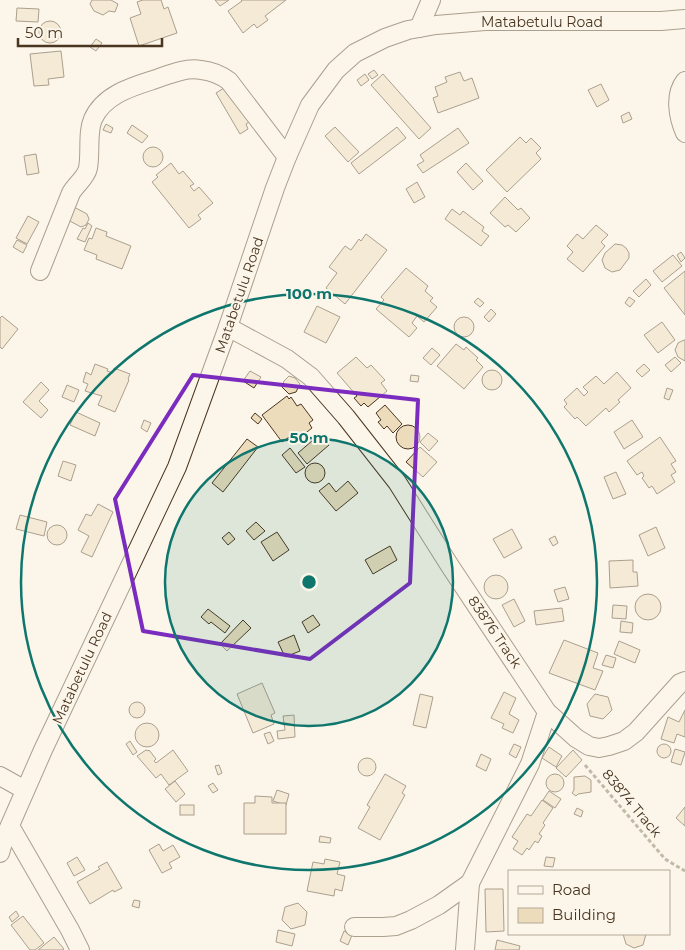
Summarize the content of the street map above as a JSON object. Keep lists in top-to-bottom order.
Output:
{
  "streets": {
    "street": ["Matabetulu Road", "83876 Track"],
    "path": ["83874 Track"]
  },
  "crossings": [
    ["Matabetulu Road", "83876 Track"],
    ["83876 Track", "83874 Track"]
  ],
  "legend": ["Road", "Building"],
  "scale_bar": "50 m",
  "rings": ["100 m", "50 m"]
}
